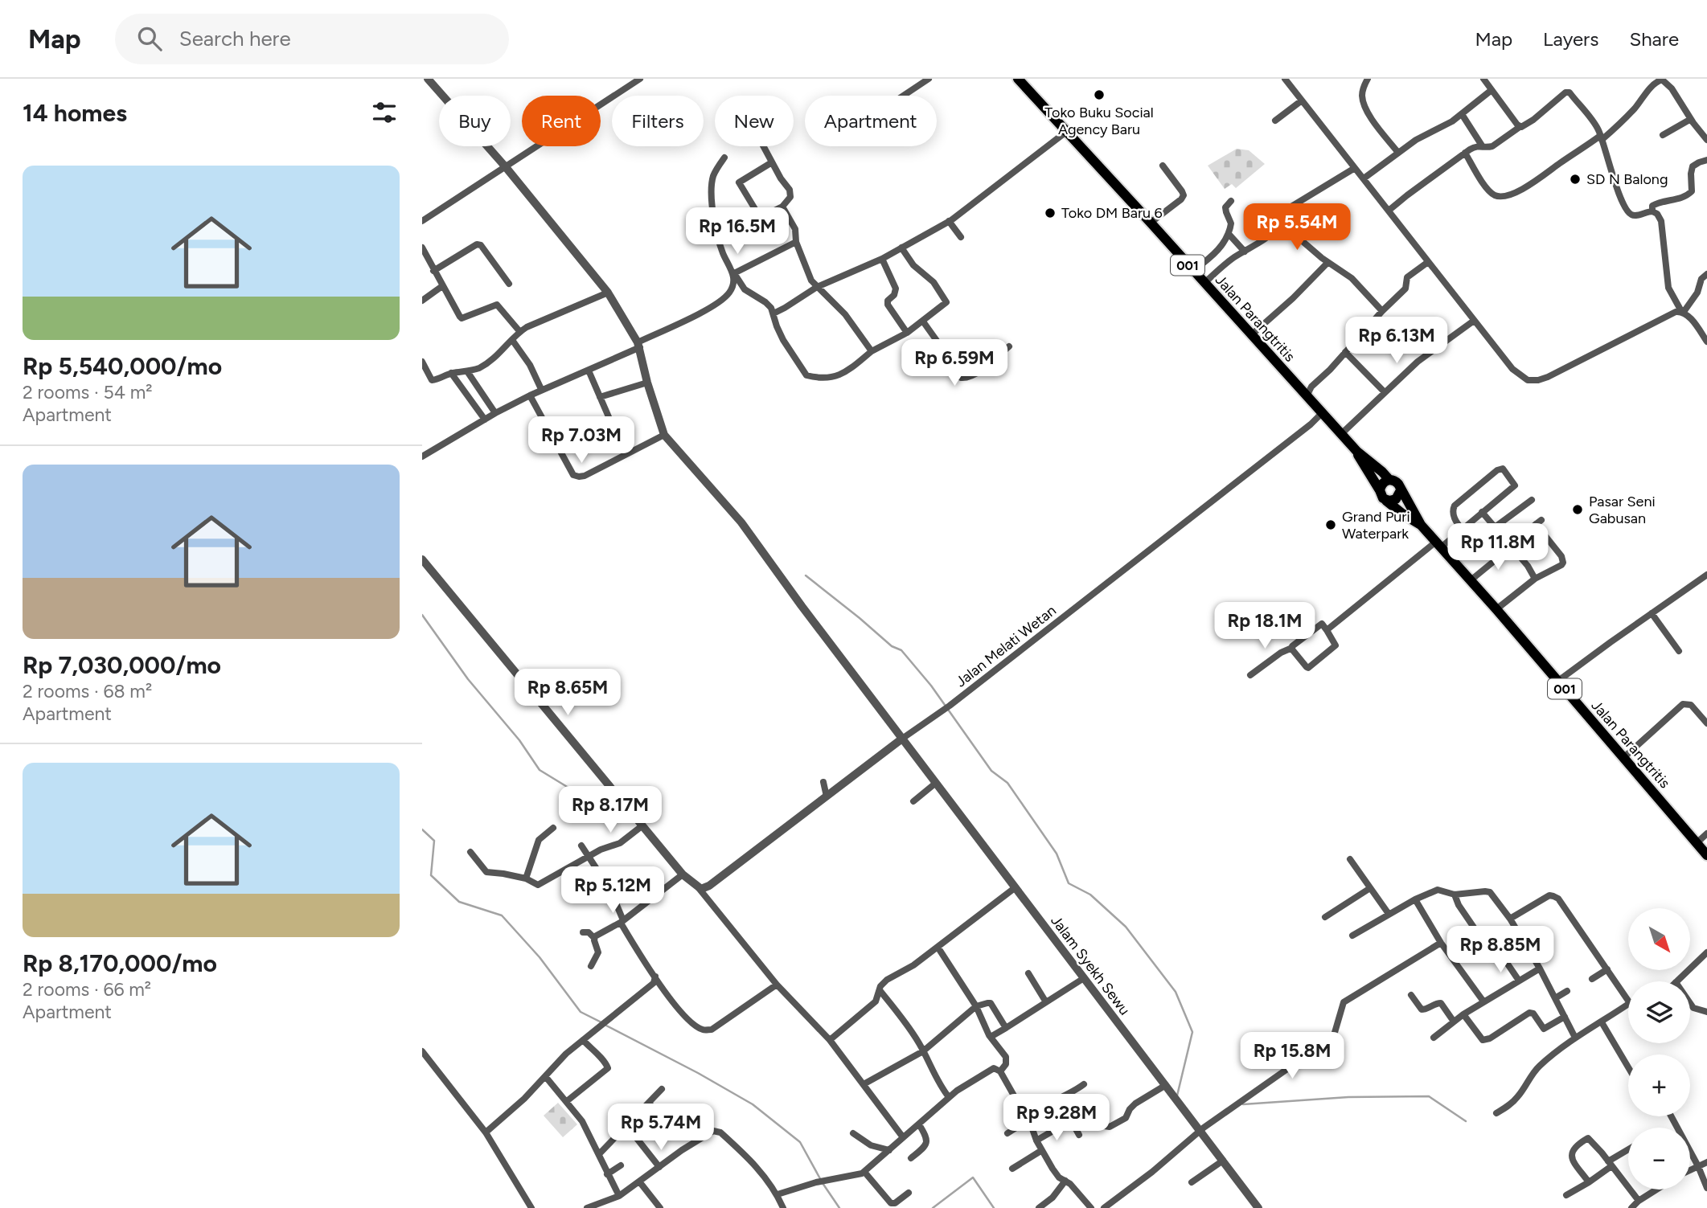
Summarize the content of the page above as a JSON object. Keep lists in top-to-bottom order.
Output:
{
  "streets": {
    "main road": ["001", "Jalan Parangtritis"],
    "street": ["Jalan Melati Wetan", "Jalam Syekh Sewu"]
  },
  "crossings": [
    ["001", "Jalan Parangtritis"],
    ["Jalan Parangtritis", "Jalan Melati Wetan"],
    ["Jalan Melati Wetan", "Jalam Syekh Sewu"]
  ],
  "places": [
    "Toko Buku Social Agency Baru",
    "SD N Balong",
    "Toko DM Baru 6",
    "Pasar Seni Gabusan",
    "Grand Puri Waterpark"
  ],
  "north": "bottom right",
  "page": {
    "header": "Map",
    "search": "Search here",
    "nav": ["Map", "Layers", "Share"],
    "heading": "14 homes",
    "chip": [
      "Buy",
      "Rent",
      "Filters",
      "New",
      "Apartment"
    ],
    "list": [
      {
        "name": "Rp 5,540,000/mo",
        "note": "2 rooms · 54 m² · Apartment"
      },
      {
        "name": "Rp 7,030,000/mo",
        "note": "2 rooms · 68 m² · Apartment"
      },
      {
        "name": "Rp 8,170,000/mo",
        "note": "2 rooms · 66 m² · Apartment"
      }
    ],
    "price": [
      "Rp 5.54M",
      "Rp 16.5M",
      "Rp 6.13M",
      "Rp 6.59M",
      "Rp 7.03M",
      "Rp 11.8M",
      "Rp 18.1M",
      "Rp 8.65M",
      "Rp 8.17M",
      "Rp 5.12M",
      "Rp 8.85M",
      "Rp 15.8M",
      "Rp 9.28M",
      "Rp 5.74M"
    ],
    "map_buttons": ["+", "−"]
  }
}
